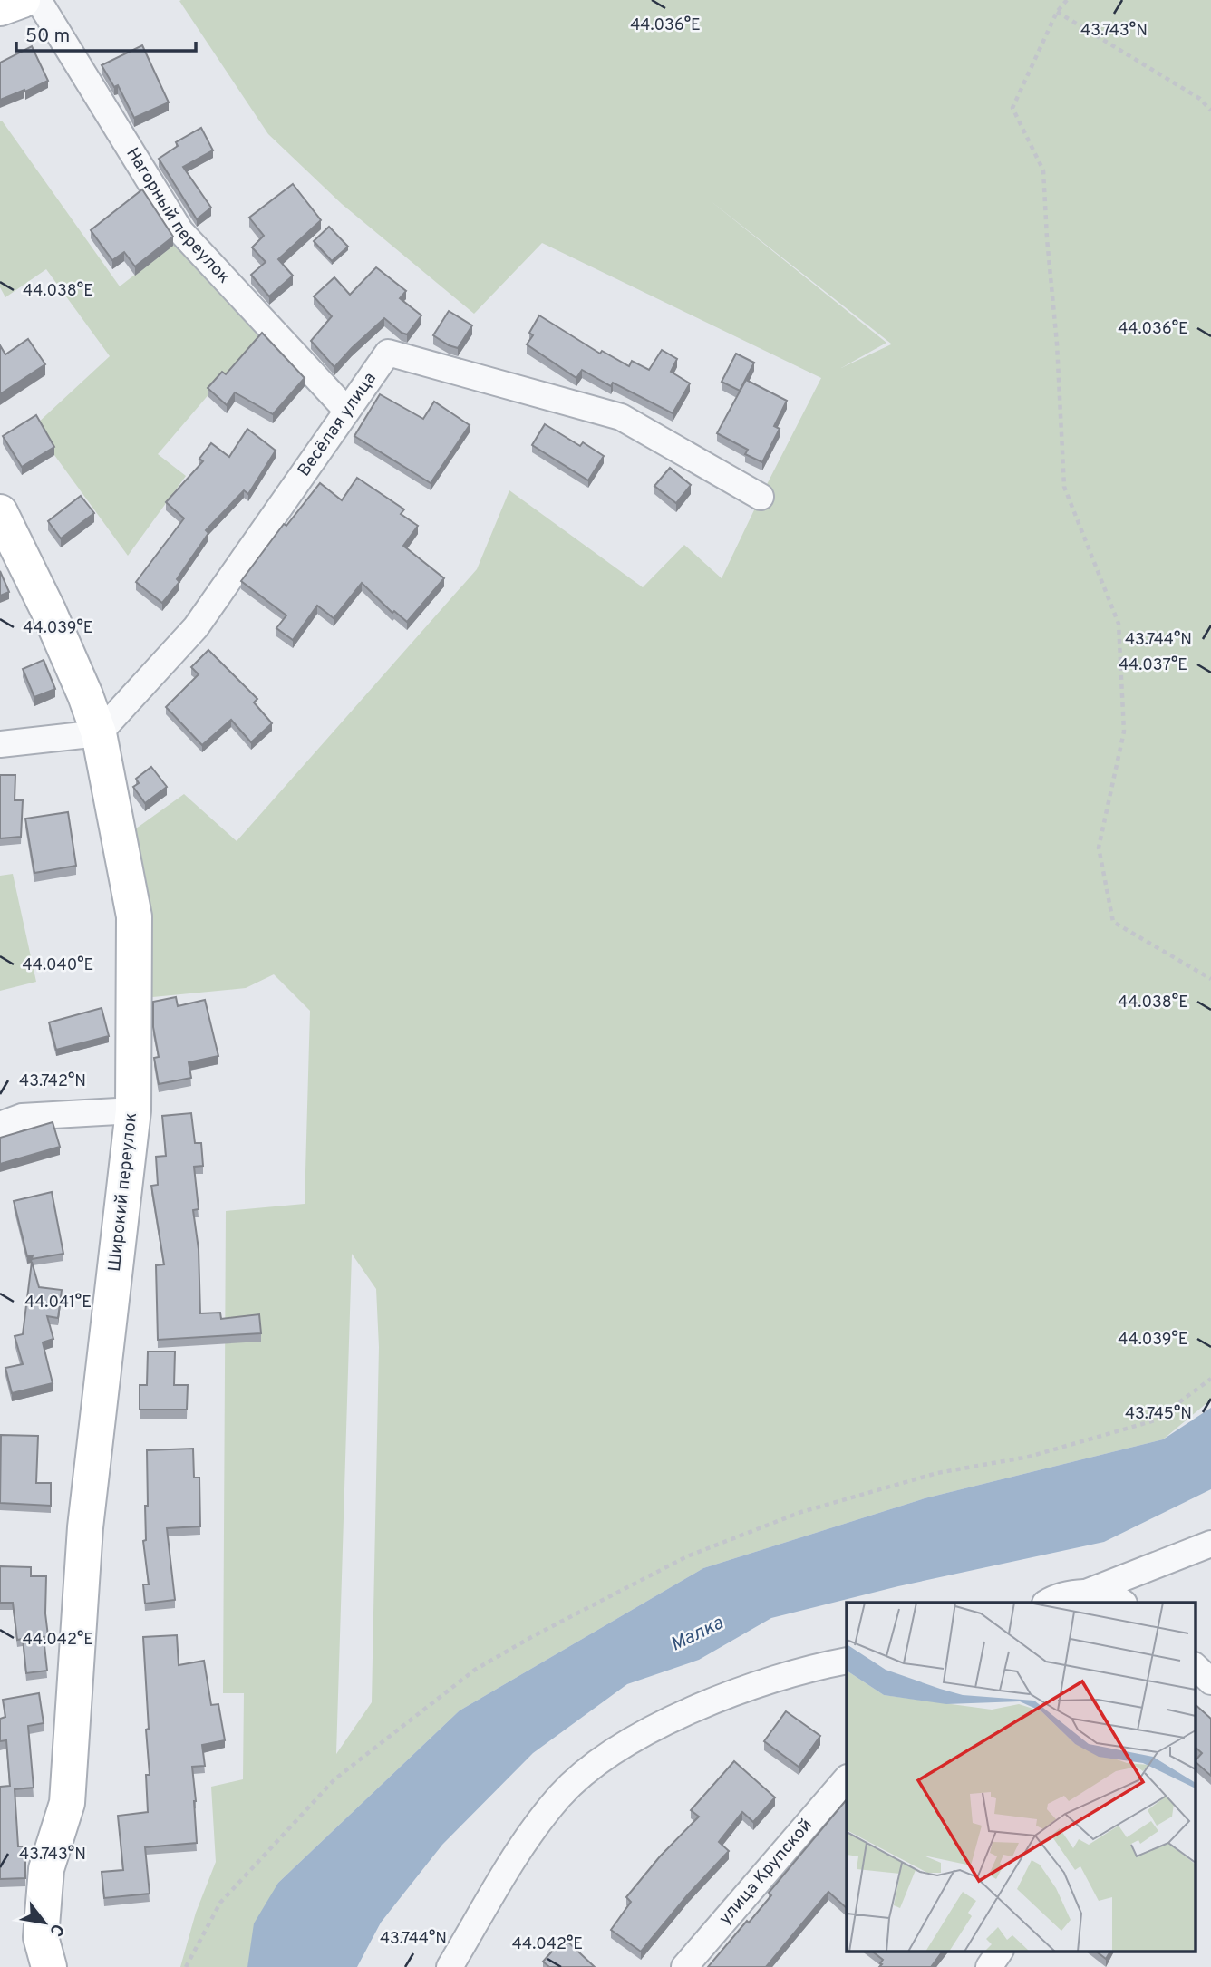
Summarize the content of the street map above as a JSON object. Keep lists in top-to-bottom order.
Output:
{
  "streets": {
    "street": [
      "Нагорный переулок",
      "Весёлая улица",
      "Широкий переулок",
      "улица Крупской"
    ]
  },
  "crossings": [
    ["Нагорный переулок", "Весёлая улица"],
    ["Весёлая улица", "Широкий переулок"]
  ],
  "water": ["Малка"],
  "scale_bar": "50 m",
  "north": "bottom right",
  "coordinates": [
    "44.036°E",
    "43.743°N",
    "44.038°E",
    "44.039°E",
    "43.744°N",
    "44.037°E",
    "44.040°E",
    "43.742°N",
    "44.041°E",
    "43.745°N",
    "44.042°E"
  ]
}
